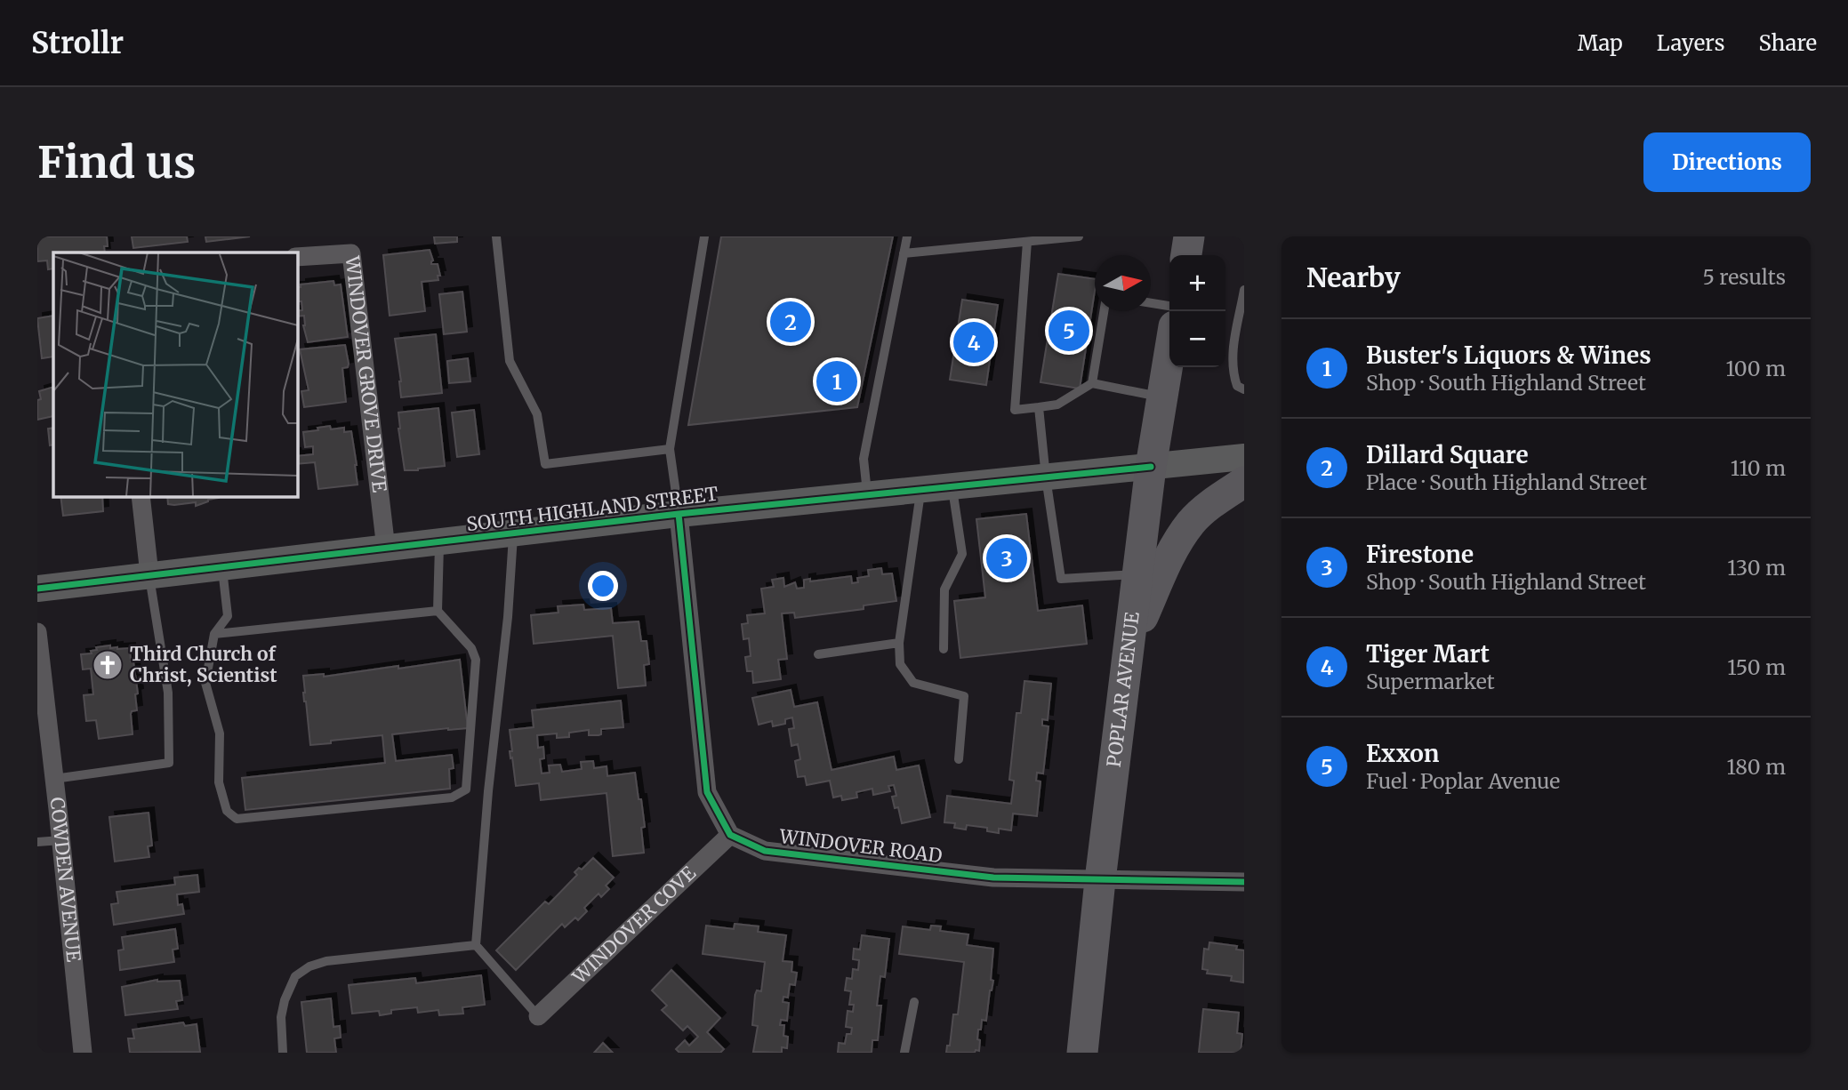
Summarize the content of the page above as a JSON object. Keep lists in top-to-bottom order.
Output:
{
  "streets": {
    "main road": ["SOUTH HIGHLAND STREET", "POPLAR AVENUE"],
    "street": [
      "WINDOVER GROVE DRIVE",
      "WINDOVER ROAD",
      "COWDEN AVENUE",
      "WINDOVER COVE"
    ]
  },
  "crossings": [
    ["WINDOVER GROVE DRIVE", "SOUTH HIGHLAND STREET"],
    ["SOUTH HIGHLAND STREET", "POPLAR AVENUE"],
    ["POPLAR AVENUE", "WINDOVER ROAD"],
    ["WINDOVER ROAD", "WINDOVER COVE"]
  ],
  "places": {
    "church": ["Third Church of Christ, Scientist"]
  },
  "north": "right",
  "page": {
    "header": "Strollr",
    "nav": ["Map", "Layers", "Share"],
    "buttons": "Directions",
    "title": "Find us",
    "heading": ["Nearby", "5 results"],
    "map_buttons": ["+", "−"],
    "pins": [
      "2",
      "5",
      "4",
      "1",
      "3"
    ],
    "list": [
      {
        "mark": "1",
        "name": "Buster's Liquors & Wines",
        "note": "Shop · South Highland Street",
        "value": "100 m"
      },
      {
        "mark": "2",
        "name": "Dillard Square",
        "note": "Place · South Highland Street",
        "value": "110 m"
      },
      {
        "mark": "3",
        "name": "Firestone",
        "note": "Shop · South Highland Street",
        "value": "130 m"
      },
      {
        "mark": "4",
        "name": "Tiger Mart",
        "note": "Supermarket",
        "value": "150 m"
      },
      {
        "mark": "5",
        "name": "Exxon",
        "note": "Fuel · Poplar Avenue",
        "value": "180 m"
      }
    ]
  }
}
